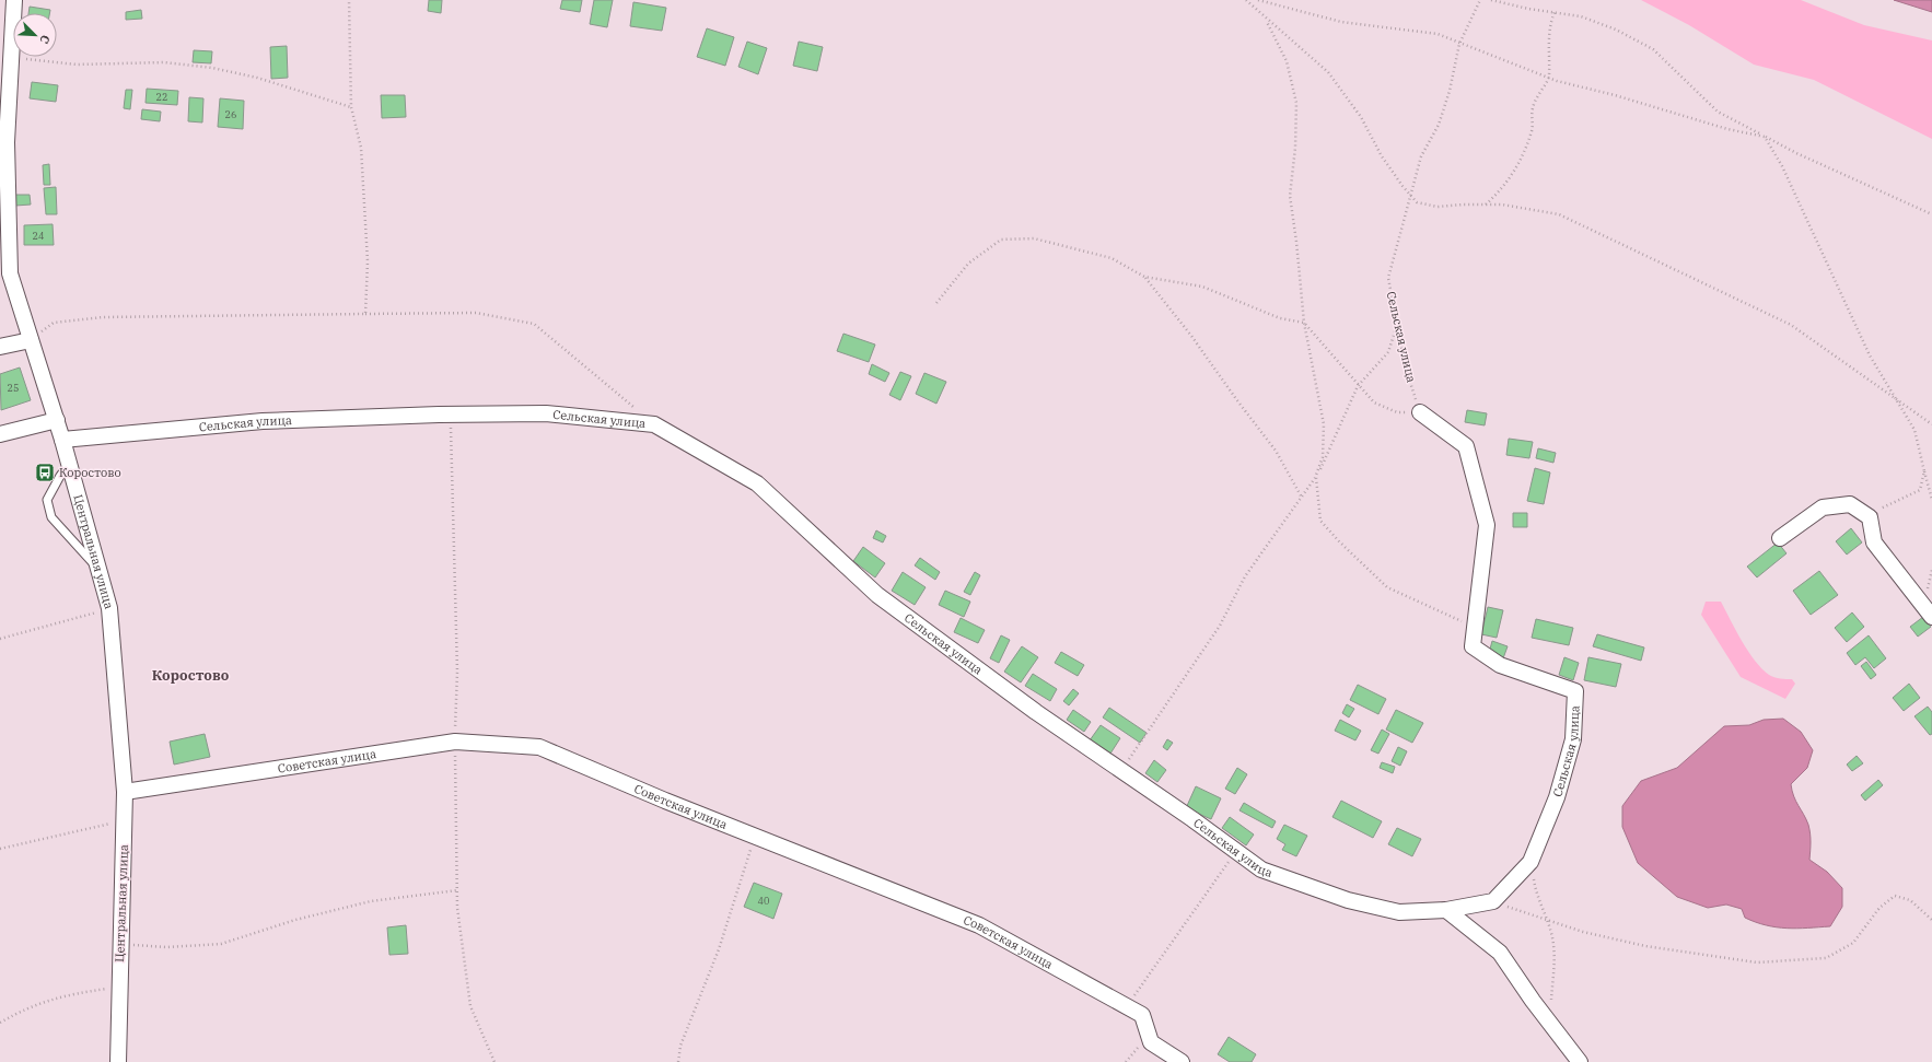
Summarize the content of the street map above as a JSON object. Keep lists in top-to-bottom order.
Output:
{
  "streets": {
    "street": ["Сельская улица", "Центральная улица", "Советская улица"]
  },
  "crossings": [
    ["Сельская улица", "Центральная улица"],
    ["Центральная улица", "Советская улица"]
  ],
  "districts": ["Коростово"],
  "places": {
    "bus stop": ["Коростово"]
  },
  "house_numbers": [
    "22",
    "26",
    "24",
    "25",
    "40"
  ],
  "north": "bottom right"
}
